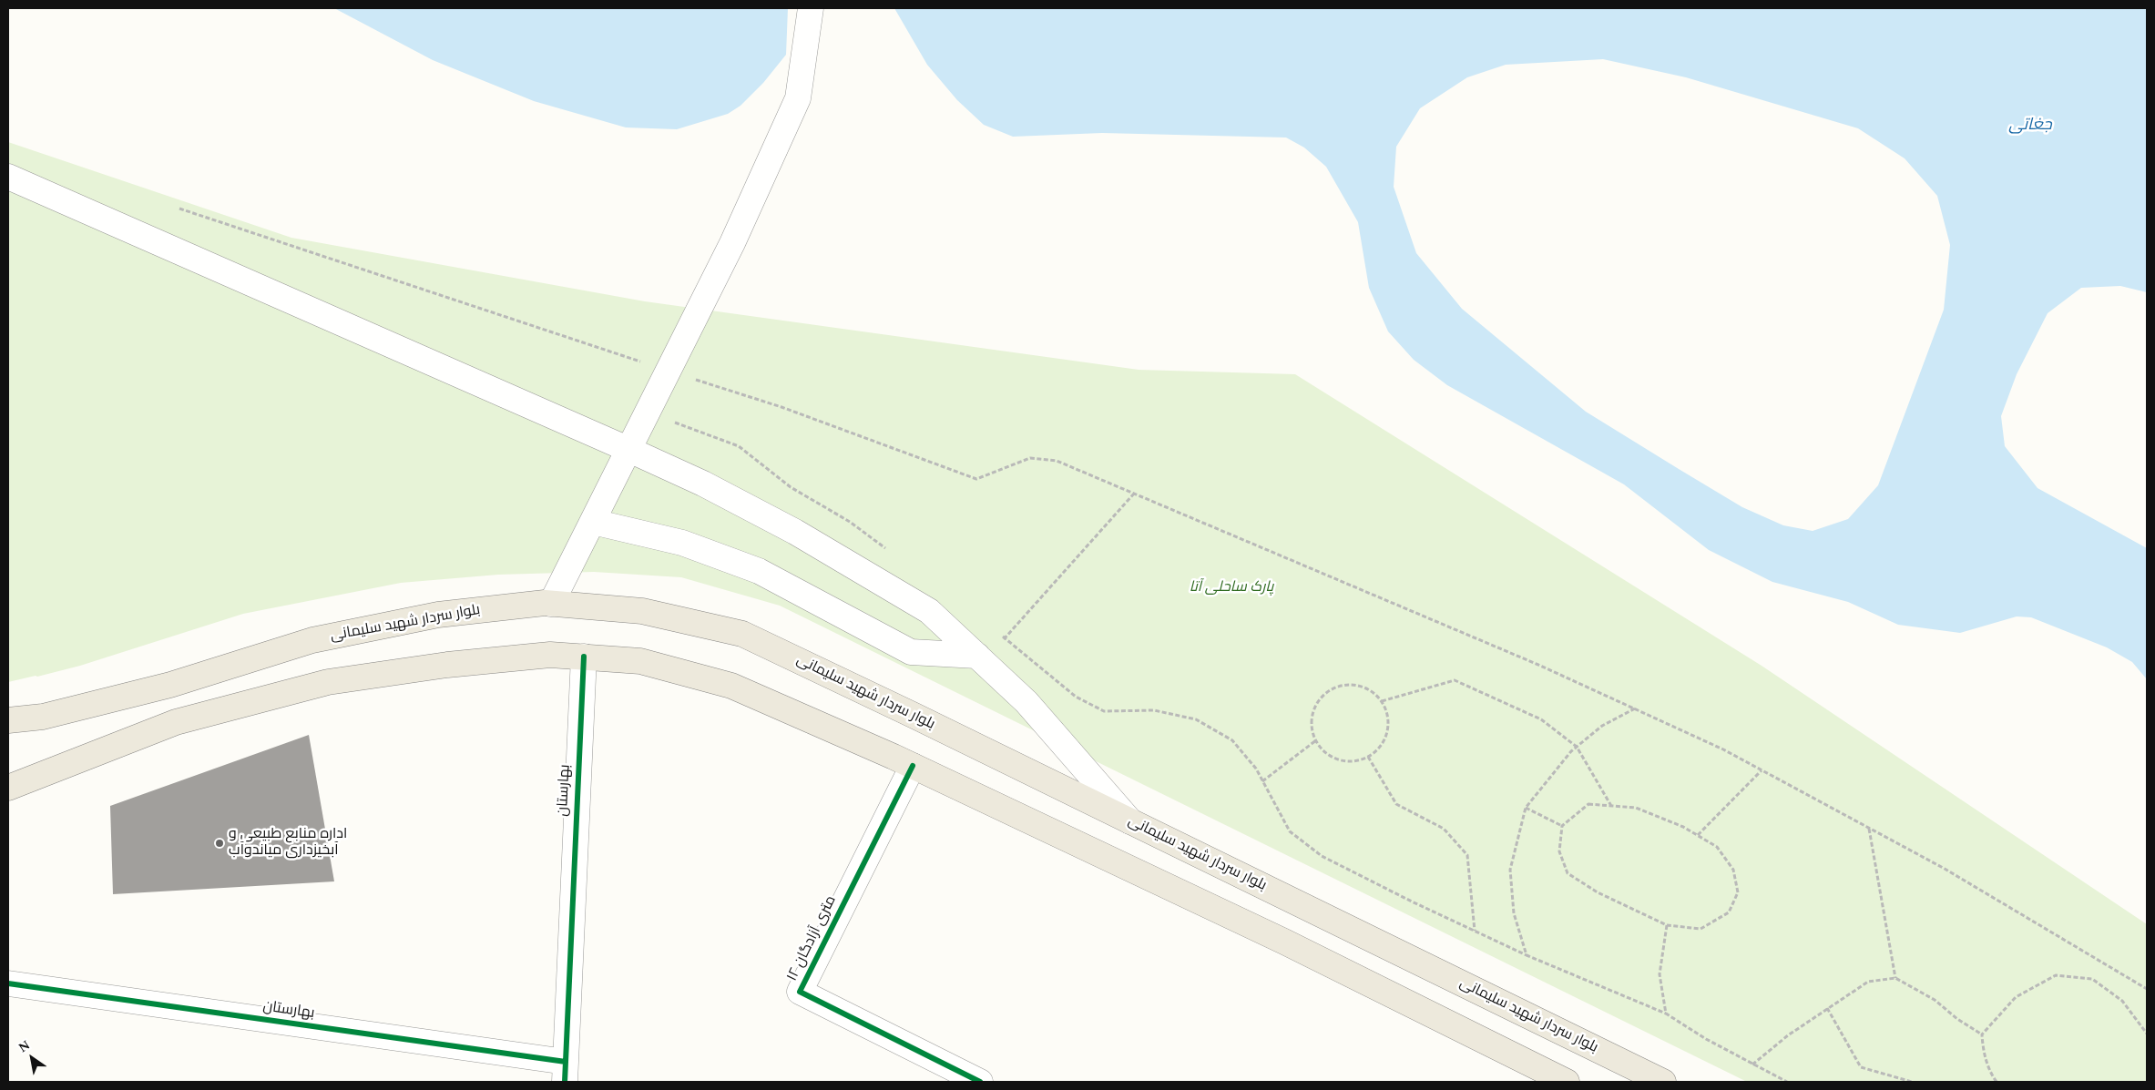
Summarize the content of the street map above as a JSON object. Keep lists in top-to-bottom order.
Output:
{
  "streets": {
    "main road": ["بلوار سردار شهید سلیمانی"],
    "street": ["بهارستان", "۱۲ متری آزادگان"]
  },
  "water": ["جغاتی"],
  "parks": ["پارک ساحلی آتا"],
  "places": ["اداره منابع طبیعی و آبخیزداری میاندوآب"],
  "north": "top left"
}
